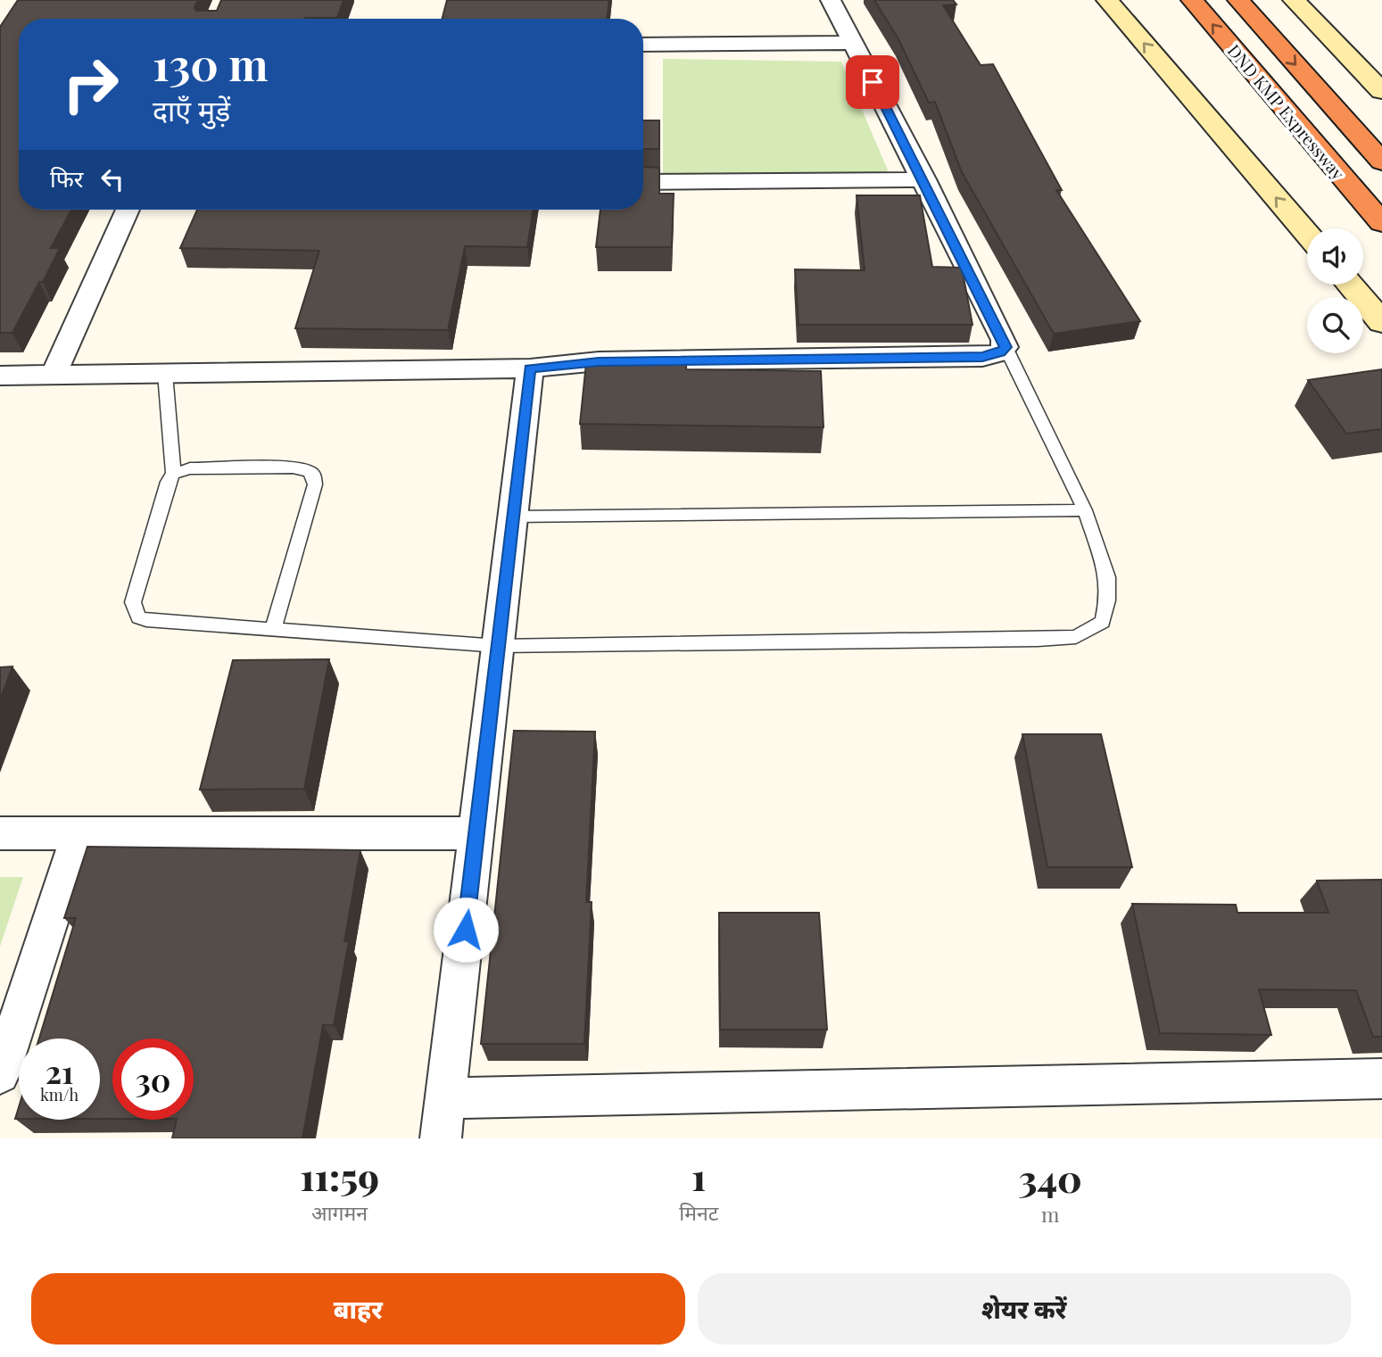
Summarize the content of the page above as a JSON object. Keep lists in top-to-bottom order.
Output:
{
  "streets": {
    "highway": ["DND KMP Expressway"]
  },
  "page": {
    "turn": ["130 m", "दाएँ मुड़ें"],
    "then": "फिर",
    "speed": "21 km/h",
    "limit": "30",
    "eta": [
      "11:59",
      "आगमन",
      "1",
      "मिनट",
      "340",
      "m"
    ],
    "buttons": ["बाहर", "शेयर करें"]
  }
}
